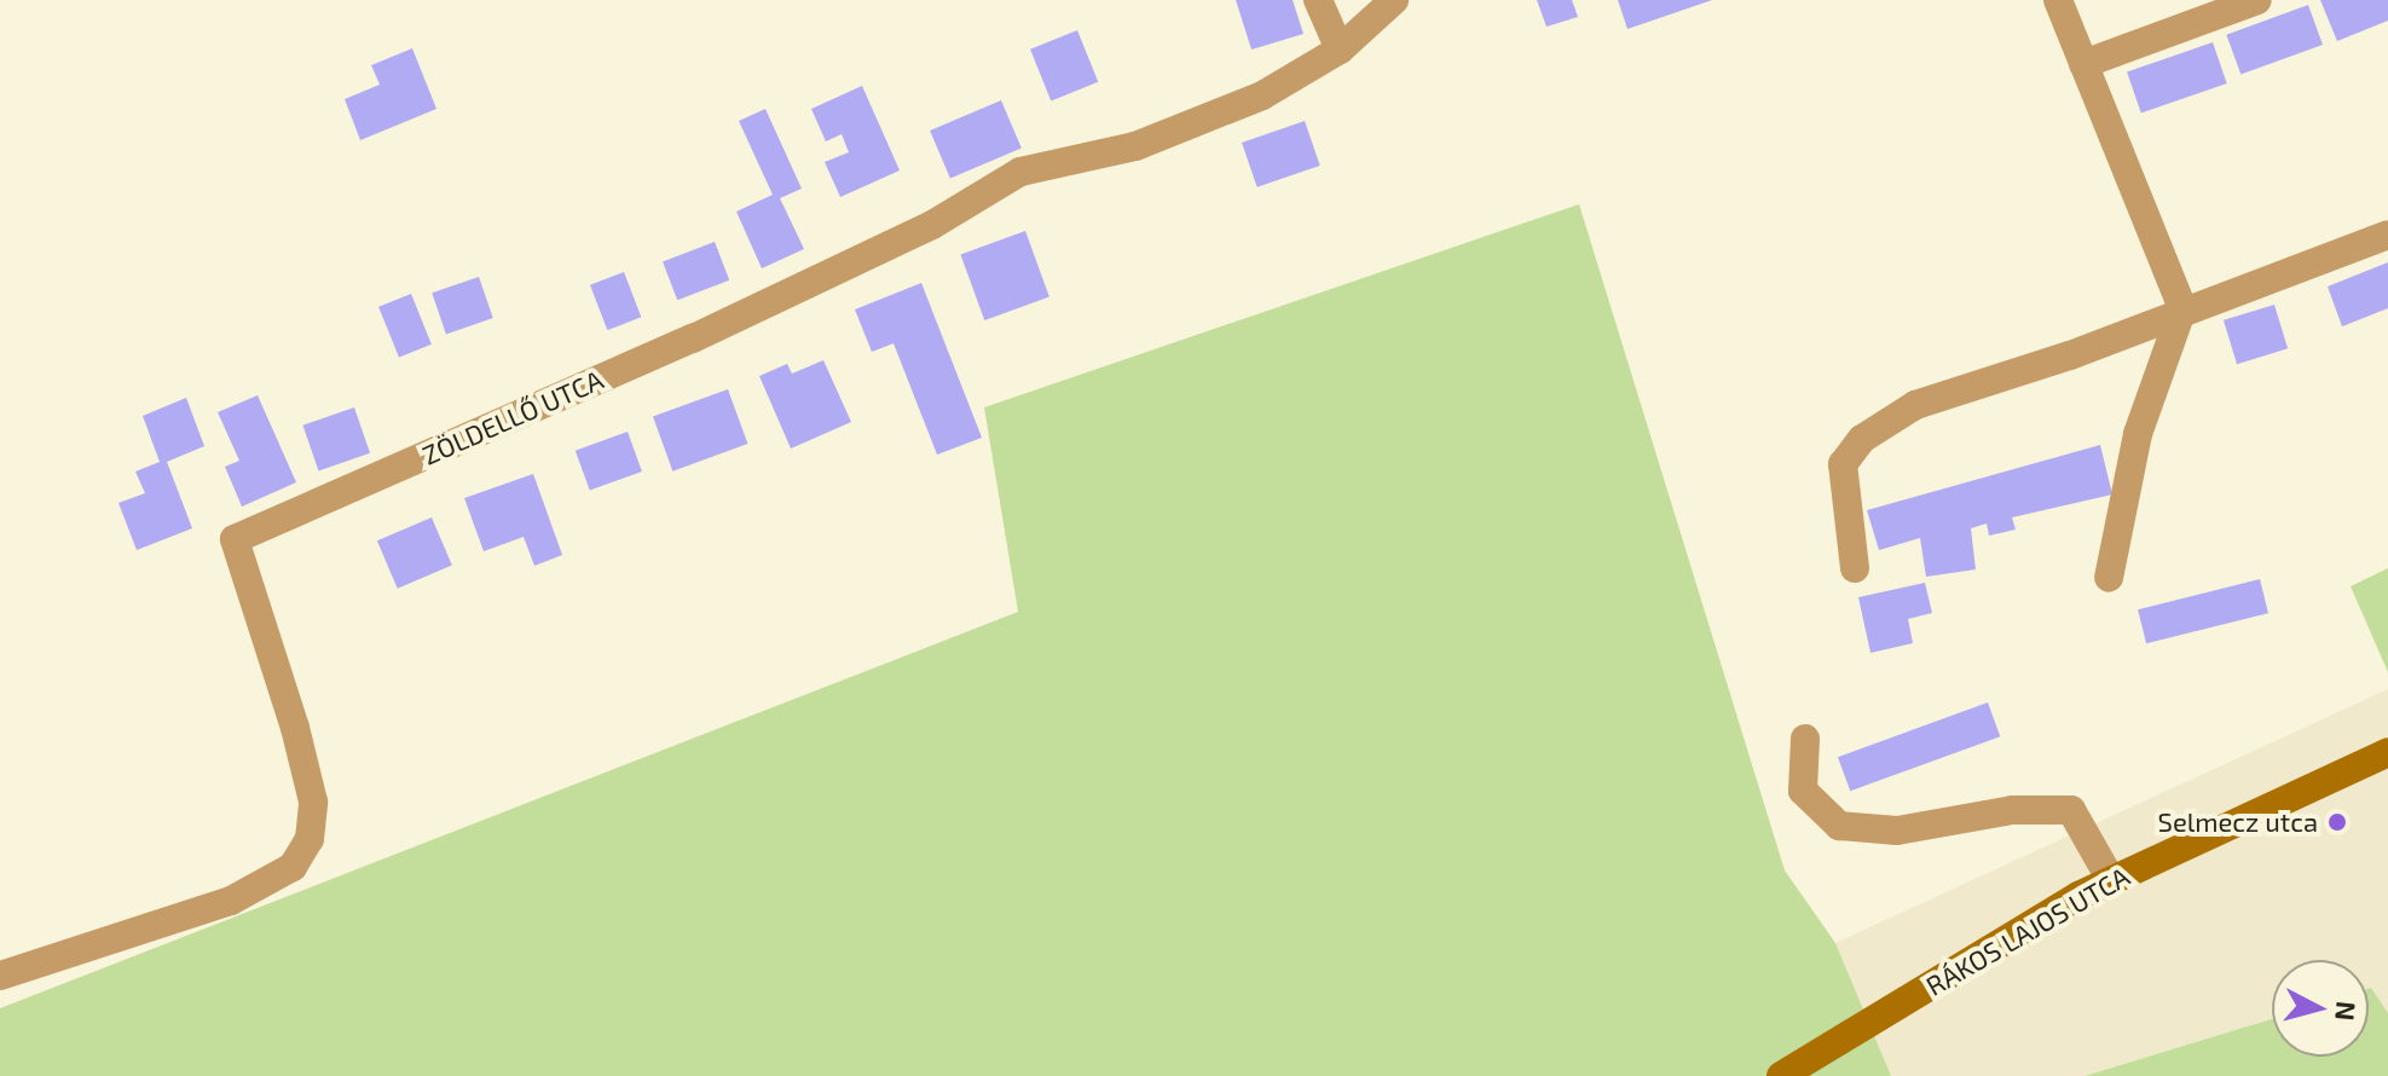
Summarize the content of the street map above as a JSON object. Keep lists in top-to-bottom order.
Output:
{
  "streets": {
    "street": ["ZÖLDELLŐ UTCA", "RÁKOS LAJOS UTCA"]
  },
  "places": ["Selmecz utca"],
  "north": "right"
}
